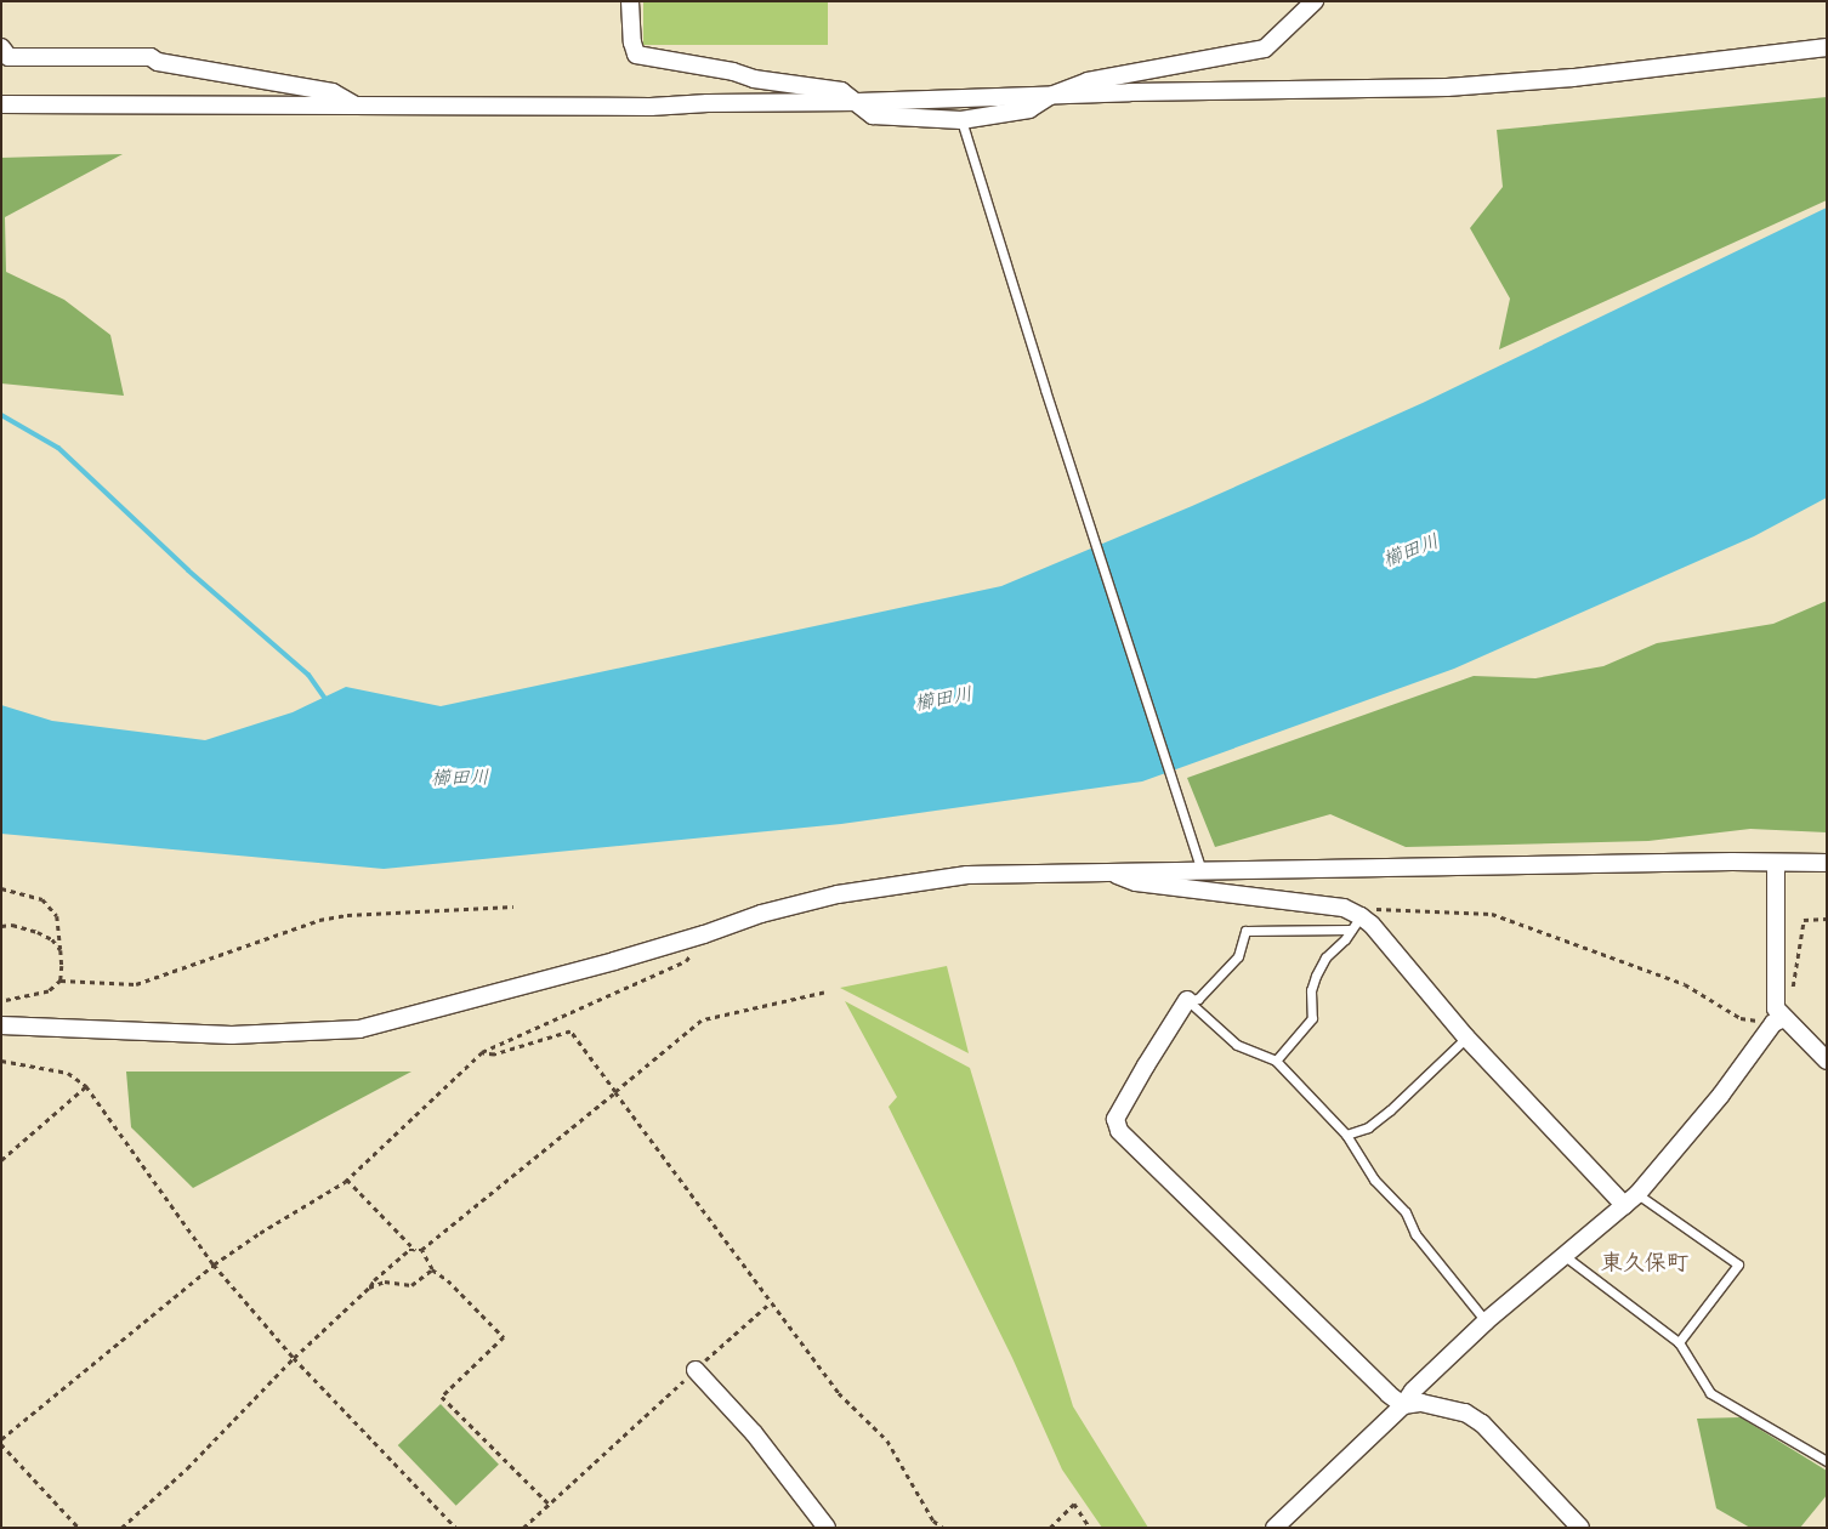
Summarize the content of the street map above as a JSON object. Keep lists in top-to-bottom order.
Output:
{
  "districts": ["東久保町"],
  "water": ["櫛田川"]
}
